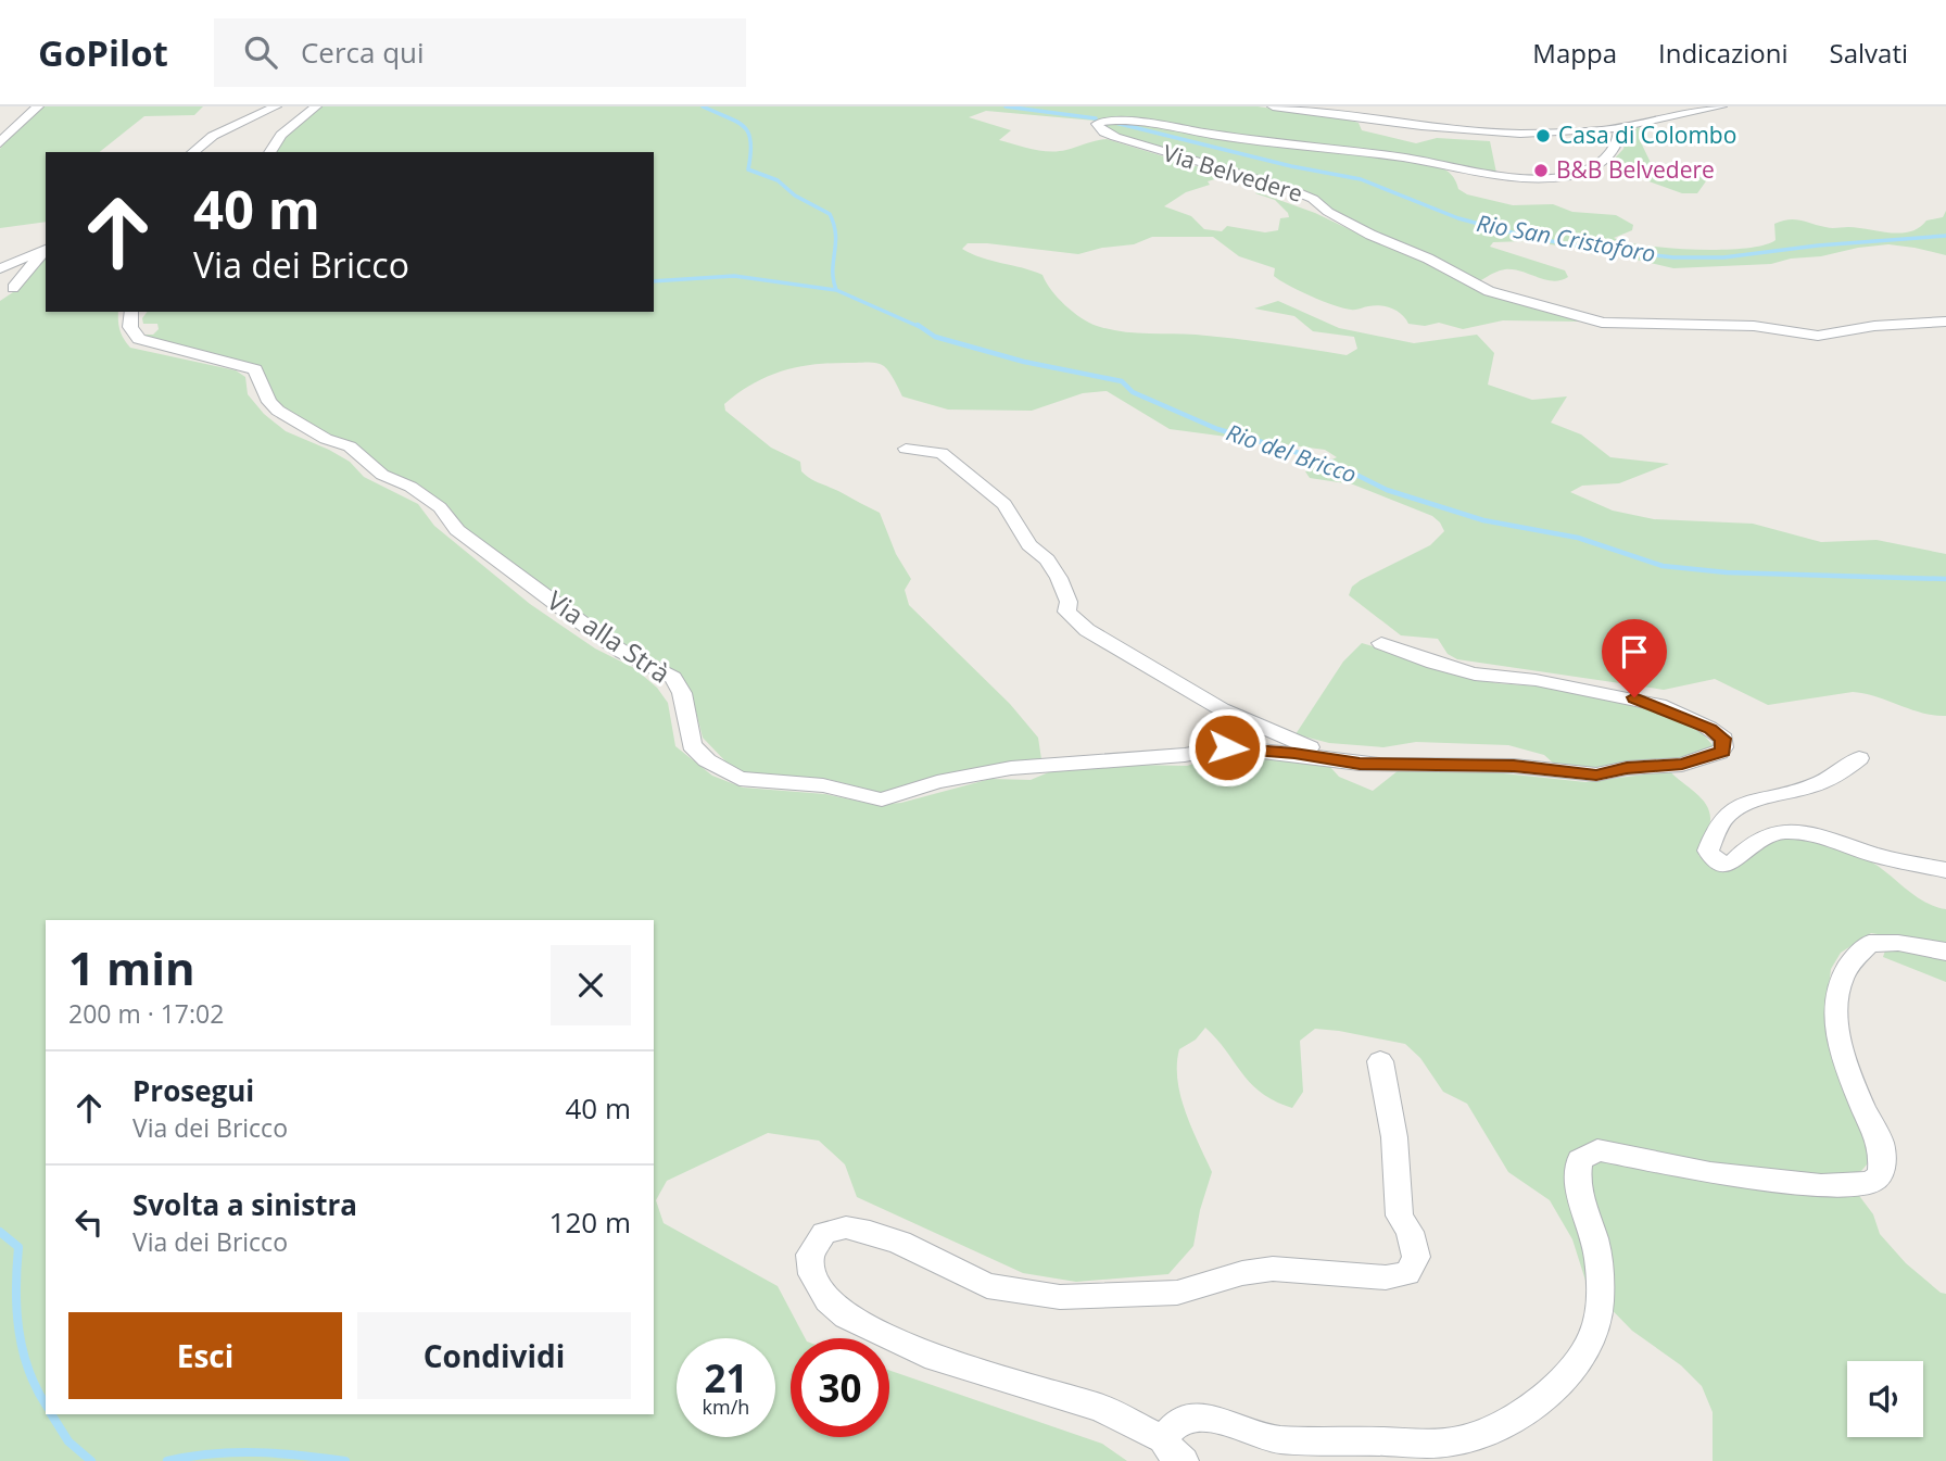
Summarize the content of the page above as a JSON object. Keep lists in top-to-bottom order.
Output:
{
  "streets": {
    "street": ["Via Belvedere", "Via alla Strà"]
  },
  "water": ["Rio San Cristoforo", "Rio del Bricco"],
  "places": ["Casa di Colombo", "B&B Belvedere"],
  "page": {
    "header": "GoPilot",
    "search": "Cerca qui",
    "nav": ["Mappa", "Indicazioni", "Salvati"],
    "turn": ["40 m", "Via dei Bricco"],
    "heading": ["1 min", "200 m · 17:02"],
    "list": [
      {
        "name": "Prosegui",
        "note": "Via dei Bricco",
        "value": "40 m"
      },
      {
        "name": "Svolta a sinistra",
        "note": "Via dei Bricco",
        "value": "120 m"
      }
    ],
    "buttons": ["Esci", "Condividi"],
    "speed": "21 km/h",
    "limit": "30"
  }
}
